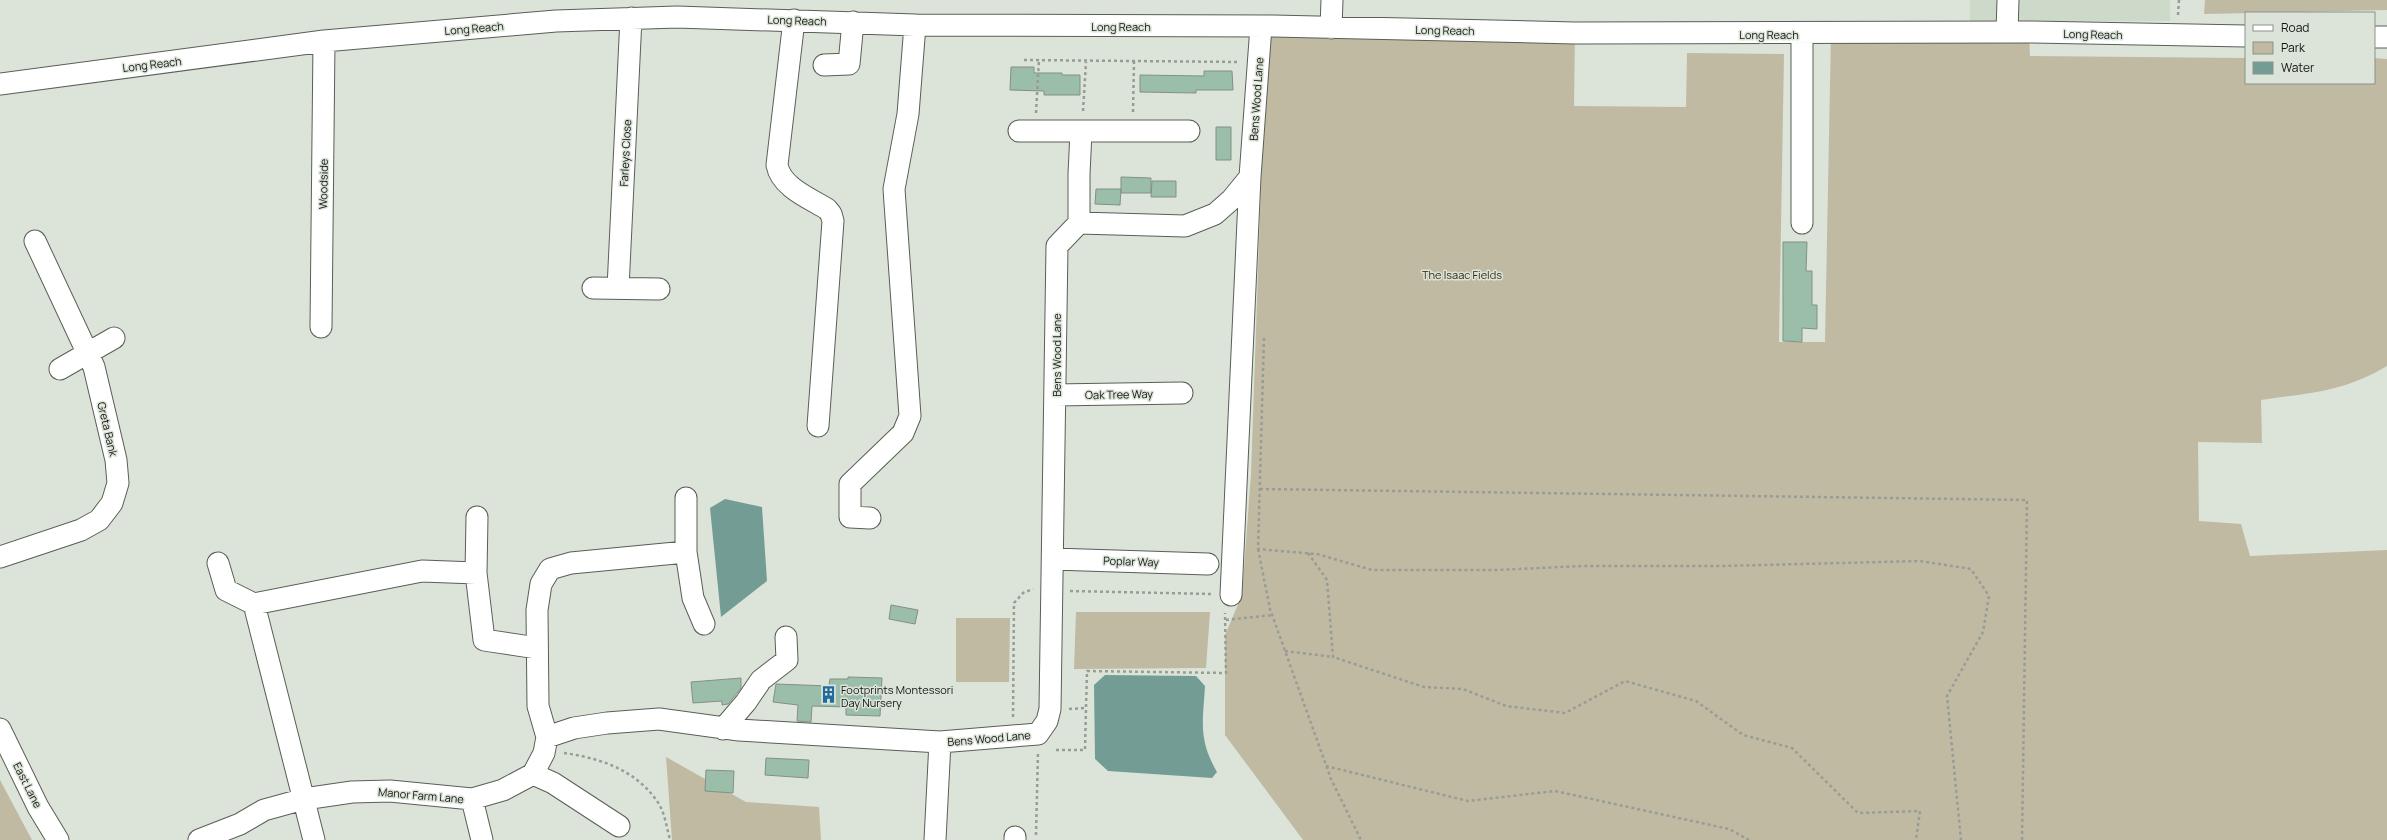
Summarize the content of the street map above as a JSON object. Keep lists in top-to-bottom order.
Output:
{
  "streets": {
    "street": [
      "Long Reach",
      "Bens Wood Lane",
      "Farleys Close",
      "Woodside",
      "Oak Tree Way",
      "Greta Bank",
      "Poplar Way",
      "East Lane",
      "Manor Farm Lane"
    ]
  },
  "crossings": [
    ["Long Reach", "Bens Wood Lane"],
    ["Long Reach", "Farleys Close"],
    ["Long Reach", "Woodside"],
    ["Bens Wood Lane", "Oak Tree Way"],
    ["Bens Wood Lane", "Poplar Way"]
  ],
  "parks": ["The Isaac Fields"],
  "places": {
    "building": ["Footprints Montessori Day Nursery"]
  },
  "legend": ["Road", "Park", "Water"]
}
